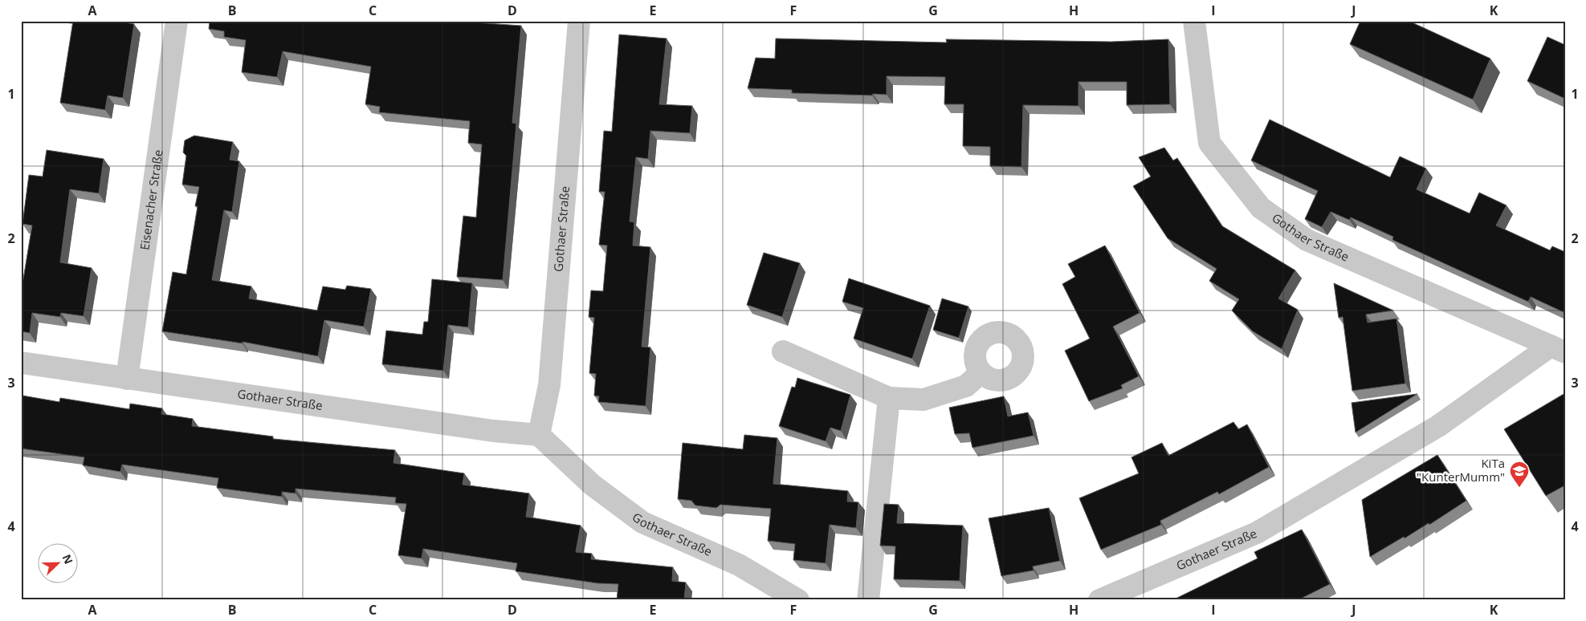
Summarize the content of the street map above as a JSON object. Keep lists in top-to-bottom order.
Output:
{
  "streets": {
    "street": ["Eisenacher Straße", "Gothaer Straße"]
  },
  "crossings": [
    ["Eisenacher Straße", "Gothaer Straße"]
  ],
  "places": {
    "school or university": ["KiTa \"KunterMumm\""]
  },
  "north": "top right",
  "grid": {
    "columns": [
      "A",
      "B",
      "C",
      "D",
      "E",
      "F",
      "G",
      "H",
      "I",
      "J",
      "K"
    ],
    "rows": [
      "1",
      "2",
      "3",
      "4"
    ]
  }
}
